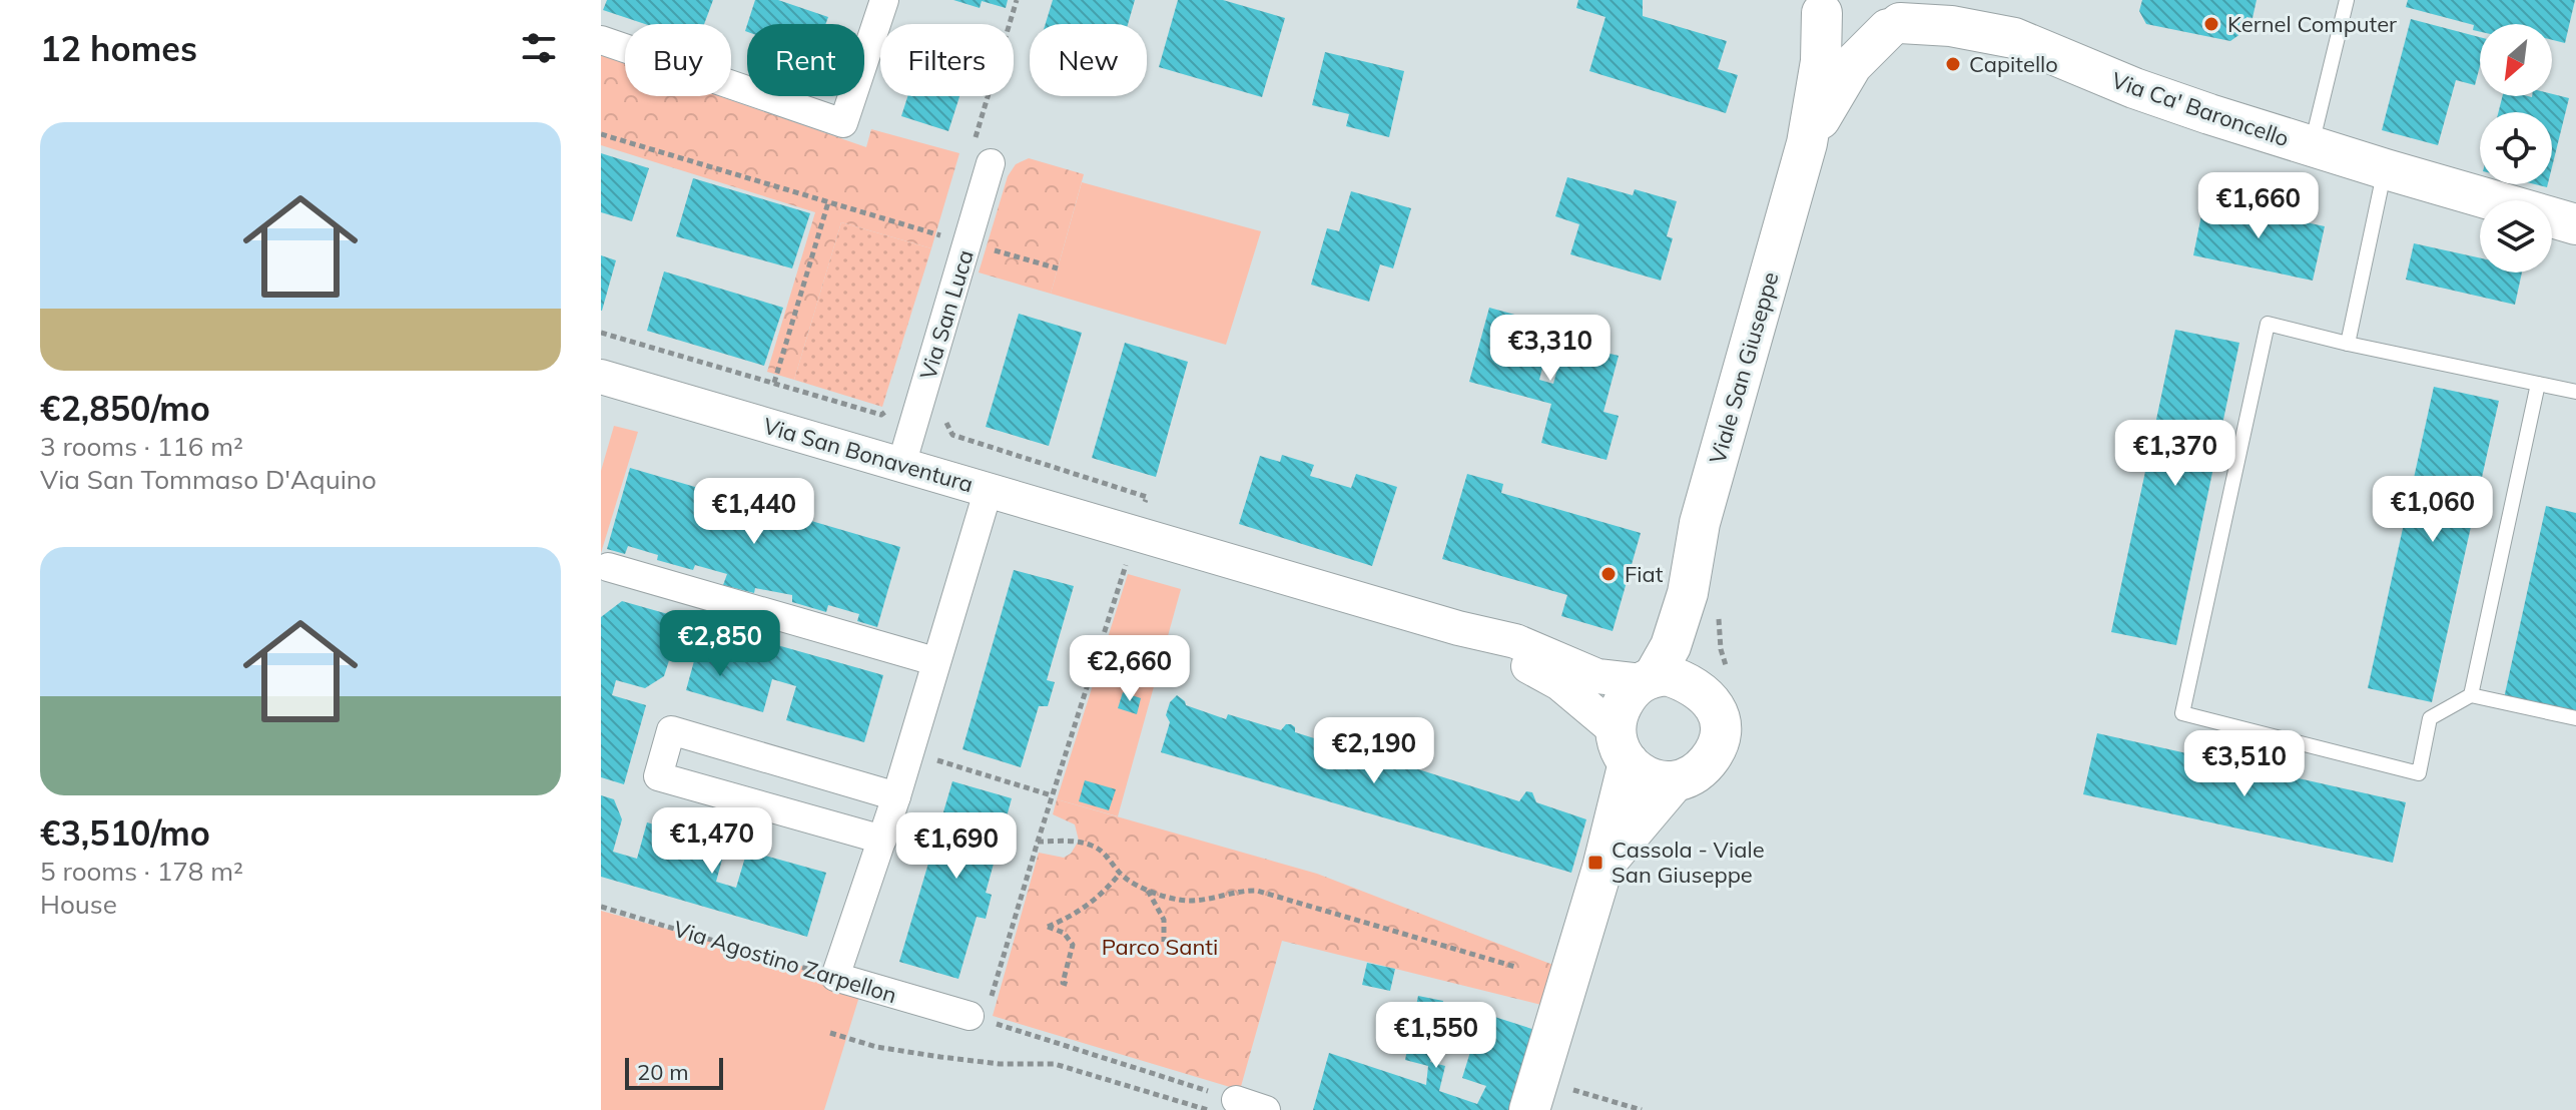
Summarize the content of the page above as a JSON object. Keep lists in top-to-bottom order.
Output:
{
  "streets": {
    "main road": ["Via Ca' Baroncello", "Viale San Giuseppe"],
    "street": ["Via San Luca", "Via San Bonaventura", "Via Agostino Zarpellon"]
  },
  "crossings": [
    ["Via Ca' Baroncello", "Viale San Giuseppe"],
    ["Via San Luca", "Via San Bonaventura"],
    ["Viale San Giuseppe", "Via San Bonaventura"],
    ["Via San Bonaventura", "Via Agostino Zarpellon"]
  ],
  "parks": ["Parco Santi"],
  "places": {
    "other": ["Kernel Computer", "Capitello", "Fiat"],
    "transit": ["Cassola - Viale San Giuseppe"]
  },
  "scale_bar": "20 m",
  "north": "bottom left",
  "page": {
    "heading": "12 homes",
    "chip": [
      "Buy",
      "Rent",
      "Filters",
      "New"
    ],
    "list": [
      {
        "name": "€2,850/mo",
        "note": "3 rooms · 116 m² · Via San Tommaso D'Aquino"
      },
      {
        "name": "€3,510/mo",
        "note": "5 rooms · 178 m² · House"
      }
    ],
    "price": [
      "€1,660",
      "€3,310",
      "€1,370",
      "€1,060",
      "€1,440",
      "€2,850",
      "€2,660",
      "€2,190",
      "€3,510",
      "€1,470",
      "€1,690",
      "€1,550"
    ],
    "scale": "20 m"
  }
}
